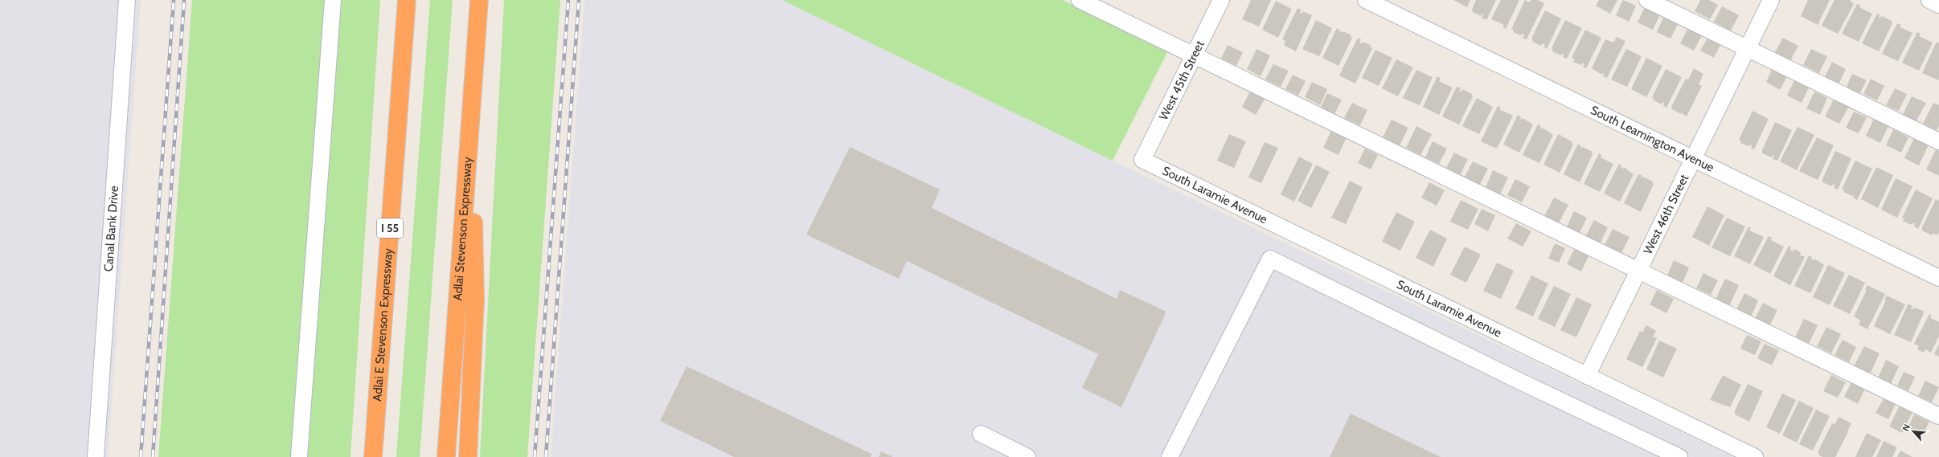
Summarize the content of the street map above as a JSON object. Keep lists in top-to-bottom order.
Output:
{
  "streets": {
    "highway": ["I 55", "Adlai Stevenson Expressway", "Adlai E Stevenson Expressway"],
    "street": [
      "West 45th Street",
      "South Leamington Avenue",
      "South Laramie Avenue",
      "West 46th Street",
      "Canal Bank Drive"
    ]
  },
  "crossings": [
    ["West 45th Street", "South Laramie Avenue"],
    ["South Leamington Avenue", "West 46th Street"],
    ["South Laramie Avenue", "West 46th Street"]
  ],
  "north": "top left"
}
